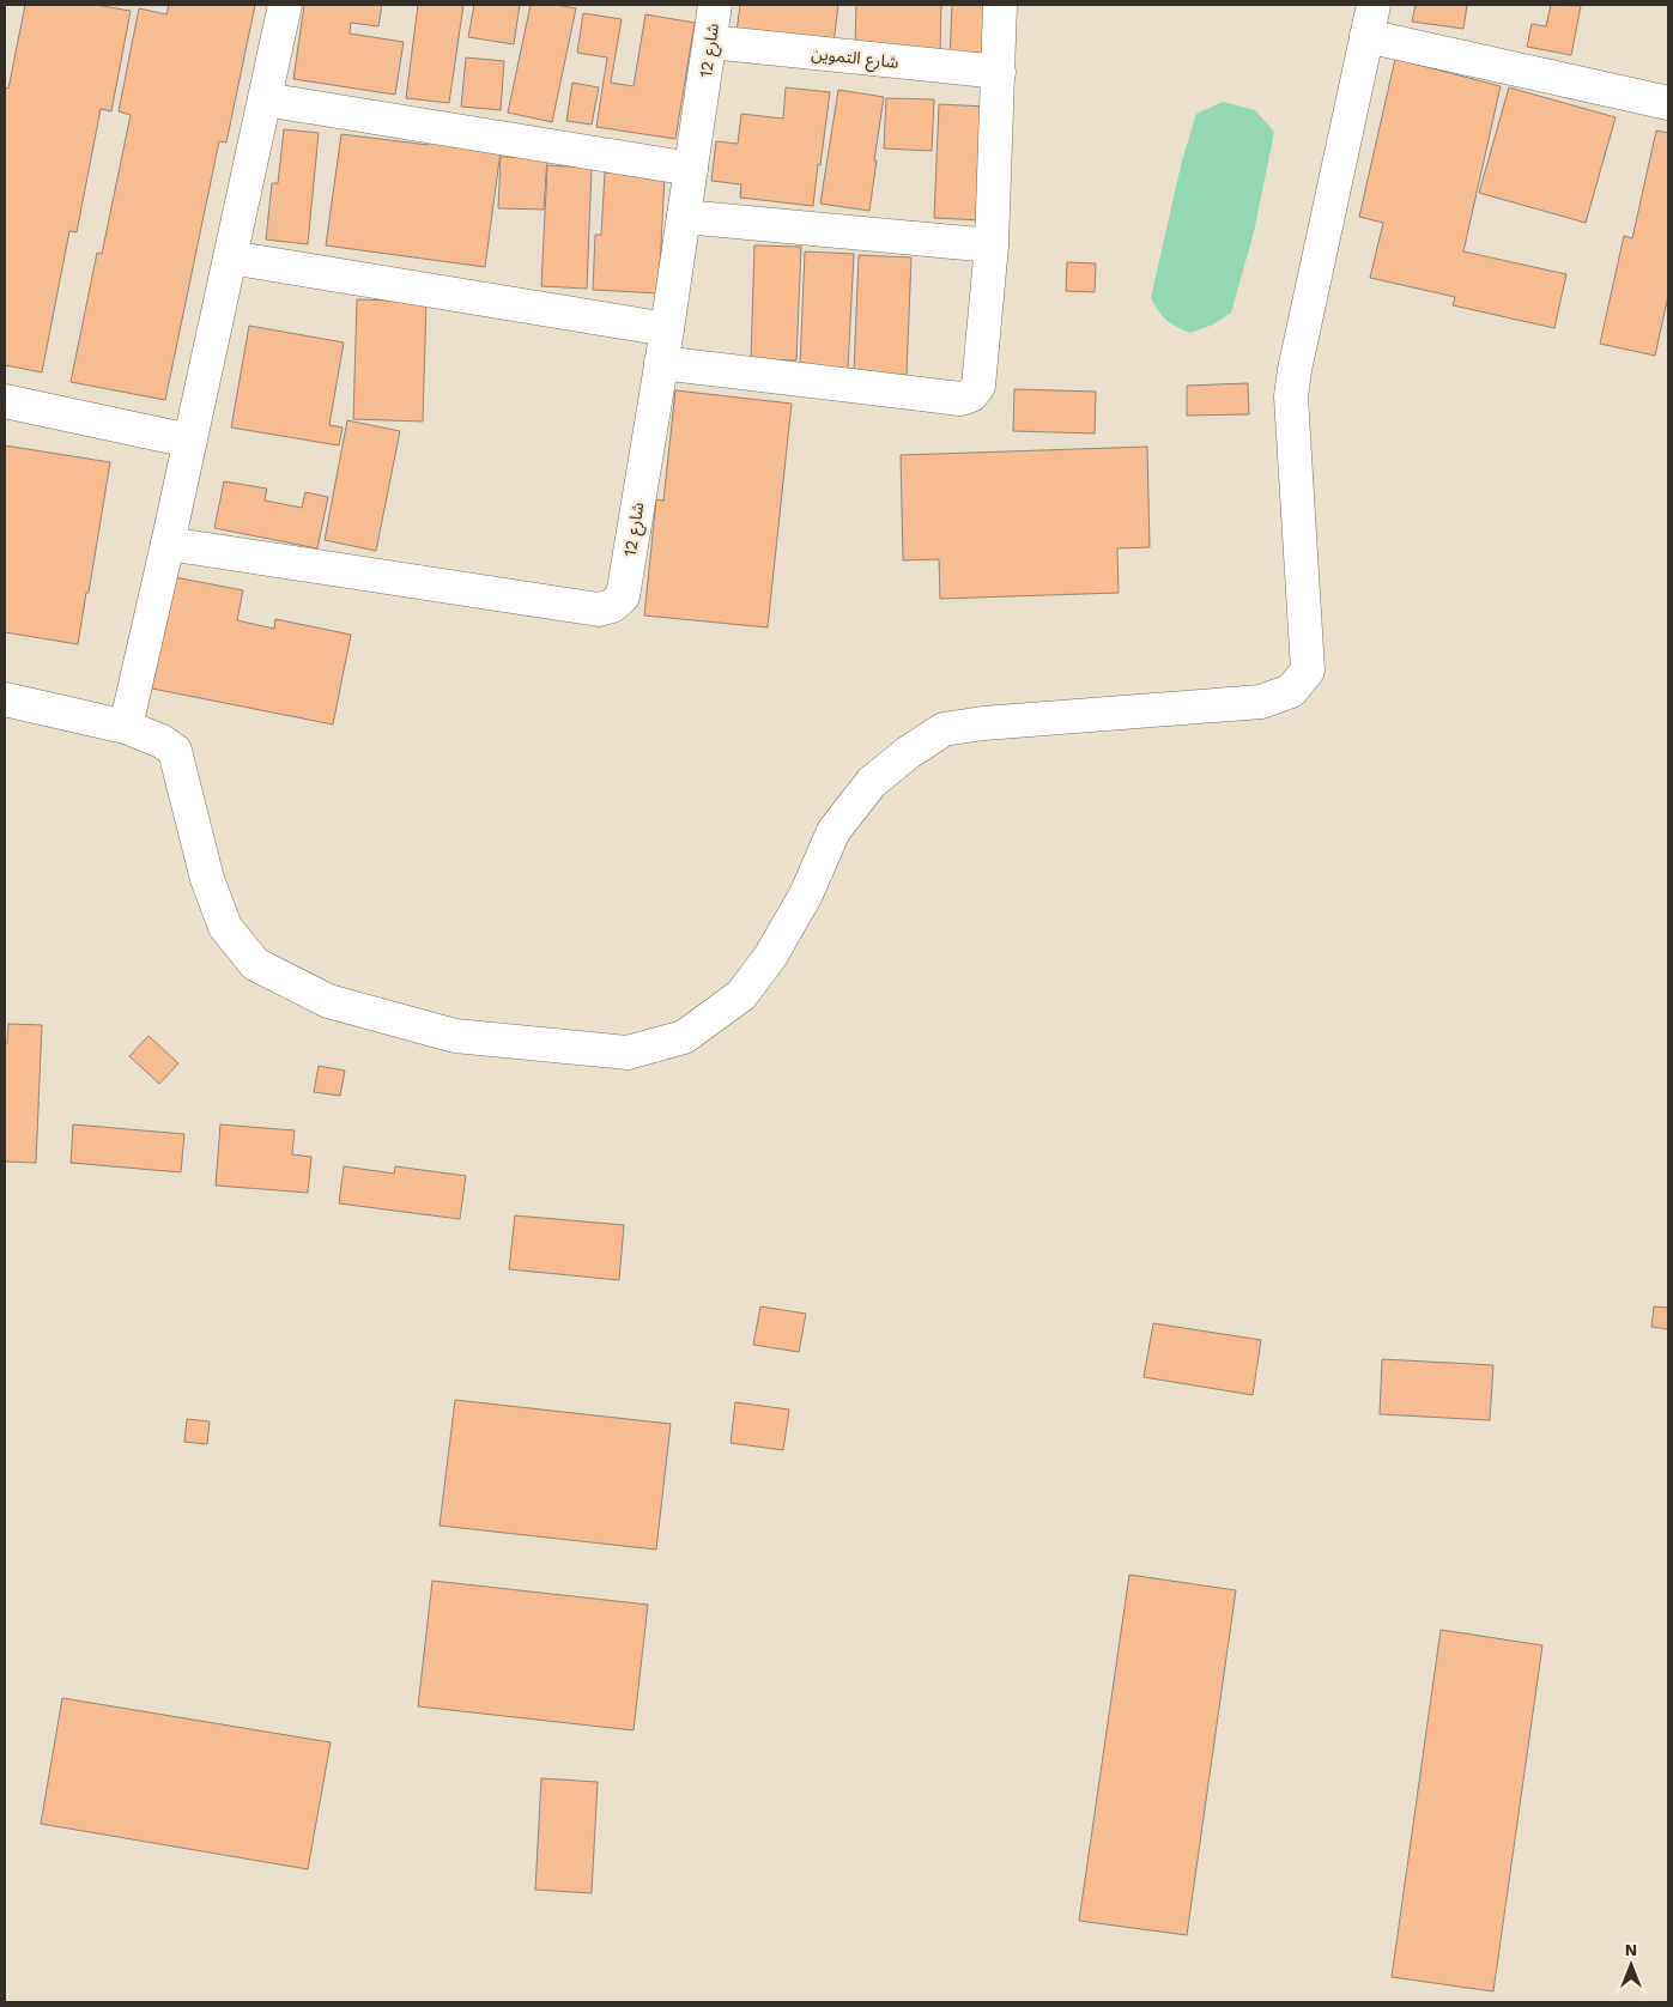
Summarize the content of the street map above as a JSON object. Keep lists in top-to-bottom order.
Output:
{
  "streets": {
    "street": ["شارع 12", "شارع التموين"]
  },
  "crossings": [
    ["شارع 12", "شارع التموين"]
  ],
  "north": "top"
}
